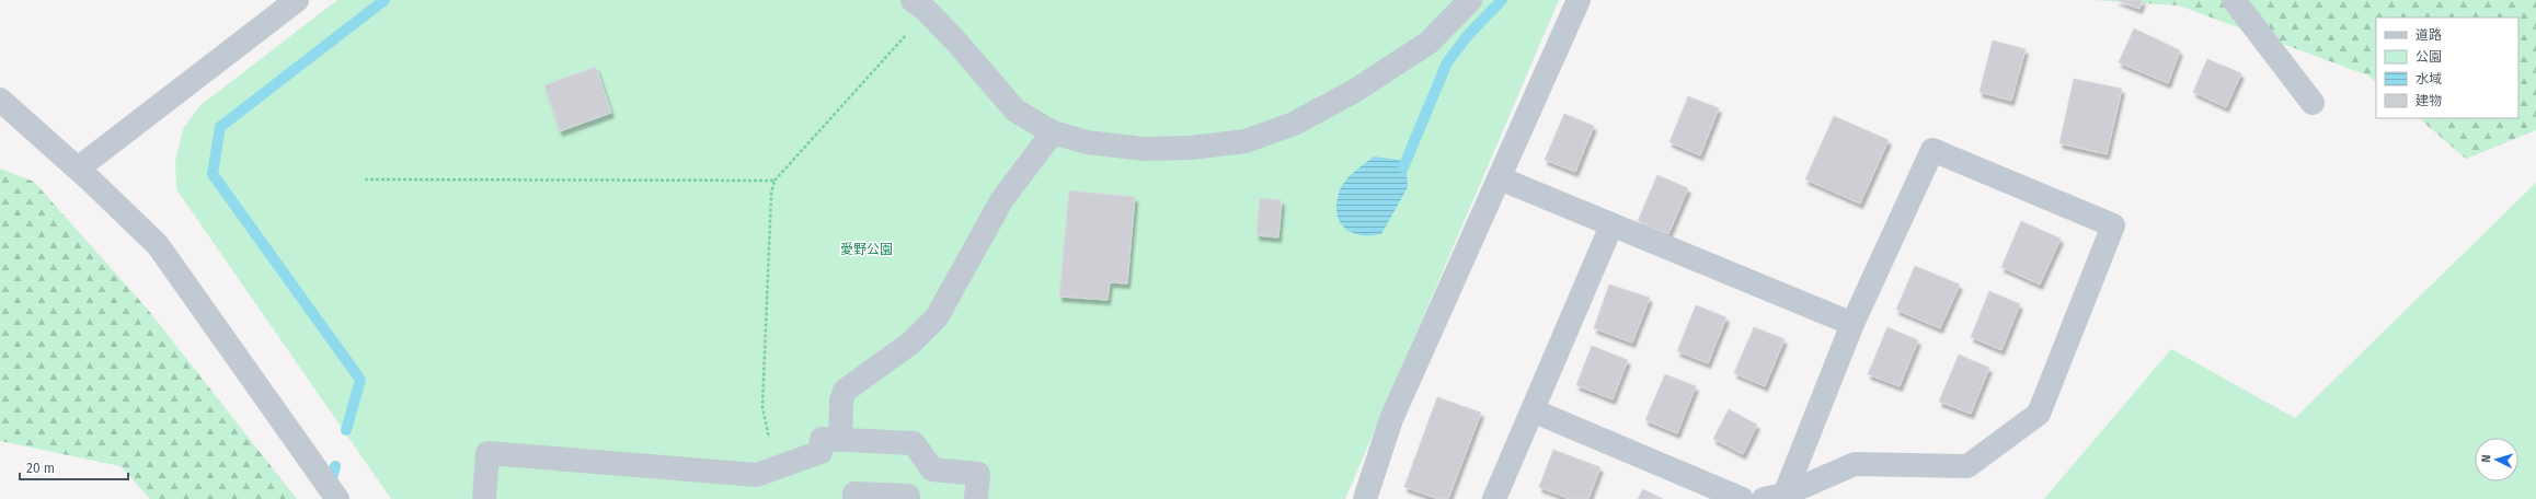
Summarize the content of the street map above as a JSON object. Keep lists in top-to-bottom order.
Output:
{
  "parks": ["愛野公園"],
  "legend": [
    "道路",
    "公園",
    "水域",
    "建物"
  ],
  "scale_bar": "20 m",
  "north": "left"
}
